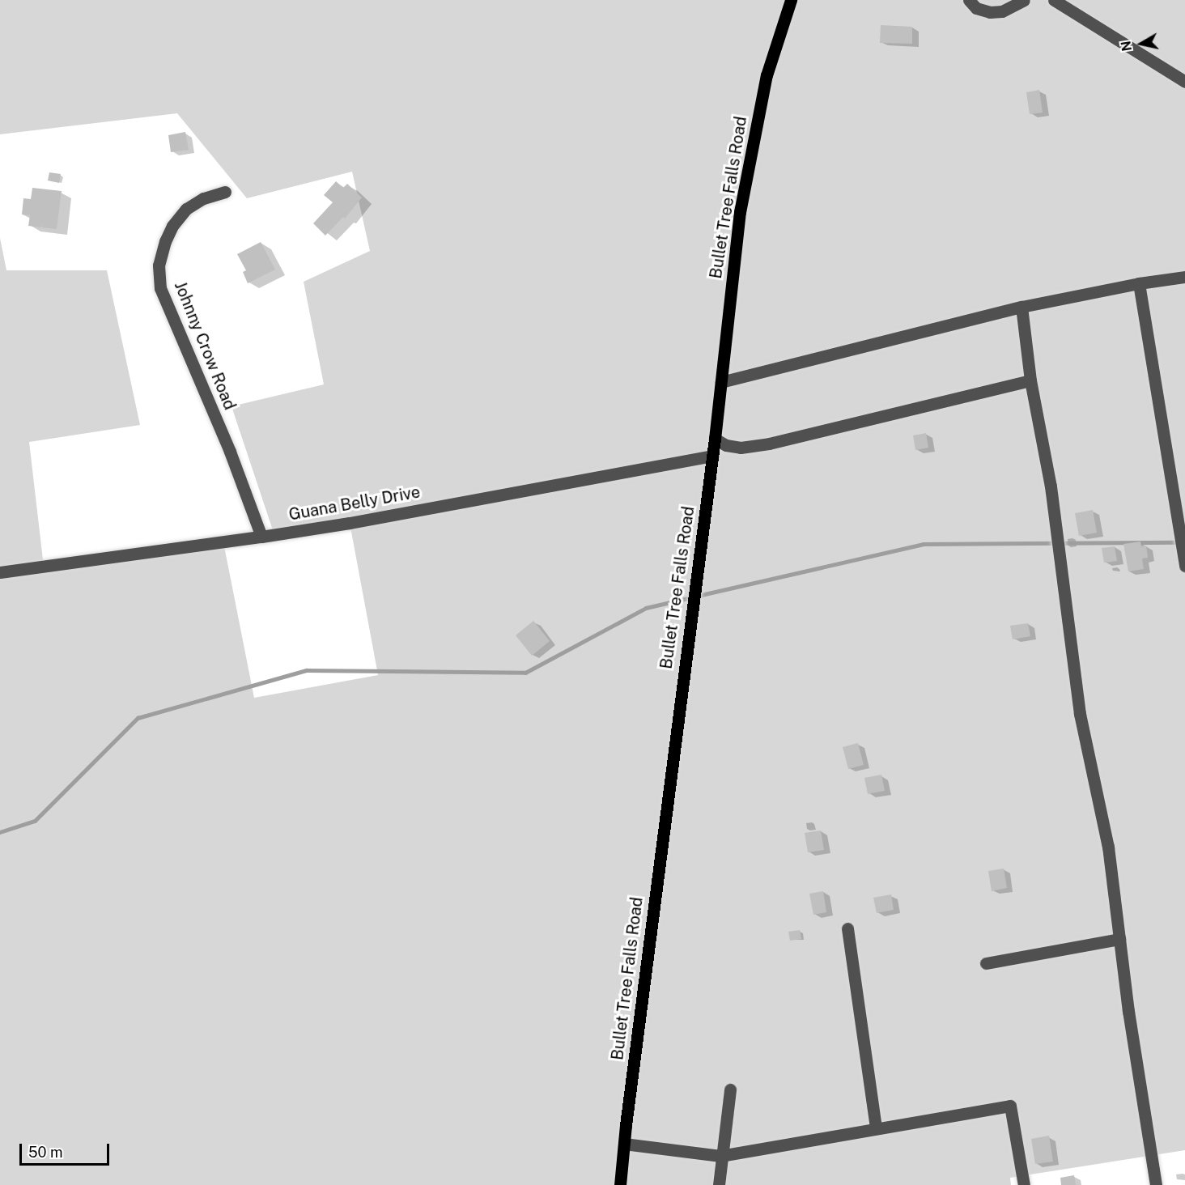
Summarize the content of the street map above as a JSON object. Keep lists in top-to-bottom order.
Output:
{
  "streets": {
    "main road": ["Bullet Tree Falls Road"],
    "street": ["Johnny Crow Road", "Guana Belly Drive"]
  },
  "crossings": [
    ["Bullet Tree Falls Road", "Guana Belly Drive"],
    ["Johnny Crow Road", "Guana Belly Drive"]
  ],
  "scale_bar": "50 m",
  "north": "left"
}
